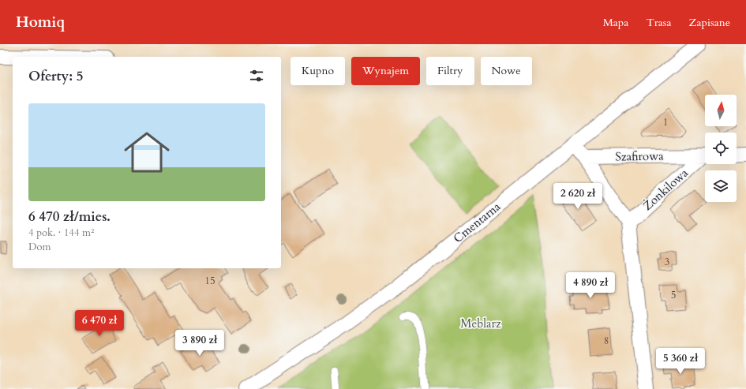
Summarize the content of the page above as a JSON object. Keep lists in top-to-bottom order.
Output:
{
  "streets": {
    "street": ["Szafirowa", "Żonkilowa", "Cmentarna"]
  },
  "parks": ["Meblarz"],
  "house_numbers": [
    "1",
    "3",
    "15",
    "5",
    "8"
  ],
  "north": "top",
  "page": {
    "header": "Homiq",
    "nav": ["Mapa", "Trasa", "Zapisane"],
    "chip": [
      "Kupno",
      "Wynajem",
      "Filtry",
      "Nowe"
    ],
    "heading": "Oferty: 5",
    "list": [
      {
        "name": "6 470 zł/mies.",
        "note": "4 pok. · 144 m² · Dom"
      }
    ],
    "price": [
      "2 620 zł",
      "4 890 zł",
      "6 470 zł",
      "3 890 zł",
      "5 360 zł"
    ]
  }
}
